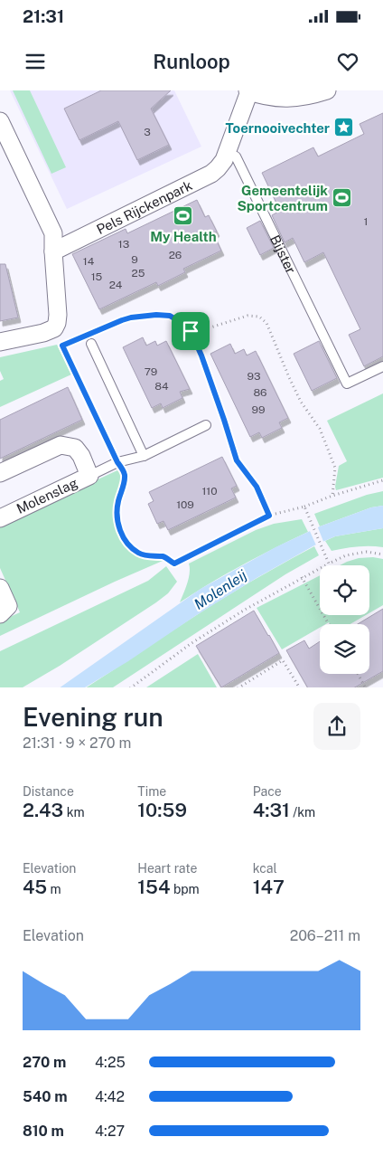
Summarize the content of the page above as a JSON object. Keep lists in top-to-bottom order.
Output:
{
  "streets": {
    "street": ["Pels Rijckenpark", "Molenslag"],
    "lane": ["Bijster"]
  },
  "crossings": [
    ["Pels Rijckenpark", "Bijster"]
  ],
  "water": ["Molenleij"],
  "places": {
    "place": ["Toernooivechter"],
    "sports": ["Gemeentelijk Sportcentrum", "My Health"]
  },
  "house_numbers": [
    "3",
    "1",
    "13",
    "26",
    "9",
    "14",
    "25",
    "15",
    "24",
    "79",
    "93",
    "84",
    "86",
    "99",
    "110",
    "109"
  ],
  "page": {
    "status": "21:31",
    "header": "Runloop",
    "heading": ["Evening run", "21:31 · 9 × 270 m"],
    "stats": [
      ["Distance", "2.43 km"],
      ["Time", "10:59"],
      ["Pace", "4:31 /km"],
      ["Elevation", "45 m"],
      ["Heart rate", "154 bpm"],
      ["kcal", "147"]
    ],
    "chart": ["Elevation", "206–211 m"],
    "list": [
      {
        "name": "270 m",
        "note": "4:25"
      },
      {
        "name": "540 m",
        "note": "4:42"
      },
      {
        "name": "810 m",
        "note": "4:27"
      }
    ]
  }
}
